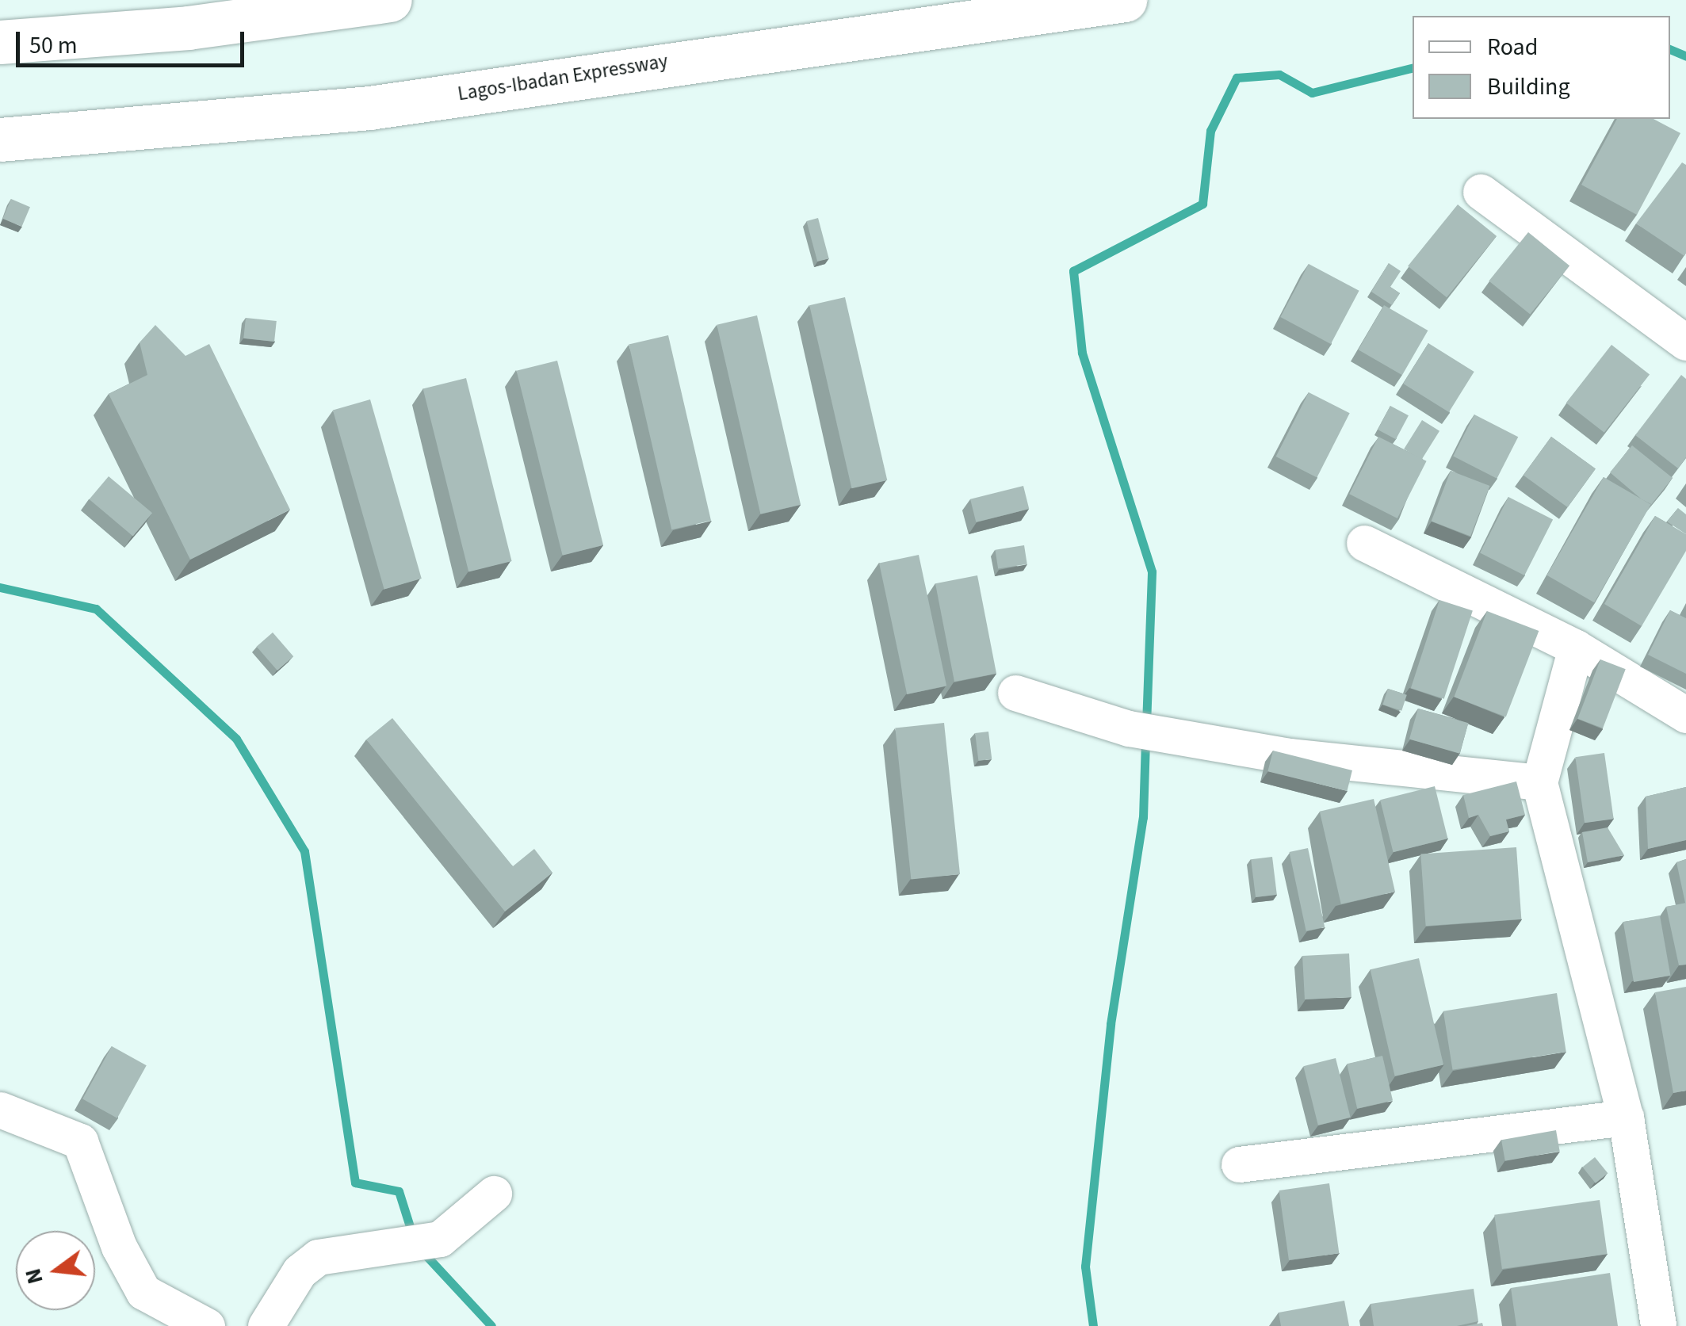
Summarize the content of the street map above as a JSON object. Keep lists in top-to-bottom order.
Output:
{
  "streets": {
    "highway": ["Lagos-Ibadan Expressway"]
  },
  "legend": ["Road", "Building"],
  "scale_bar": "50 m",
  "north": "left"
}
